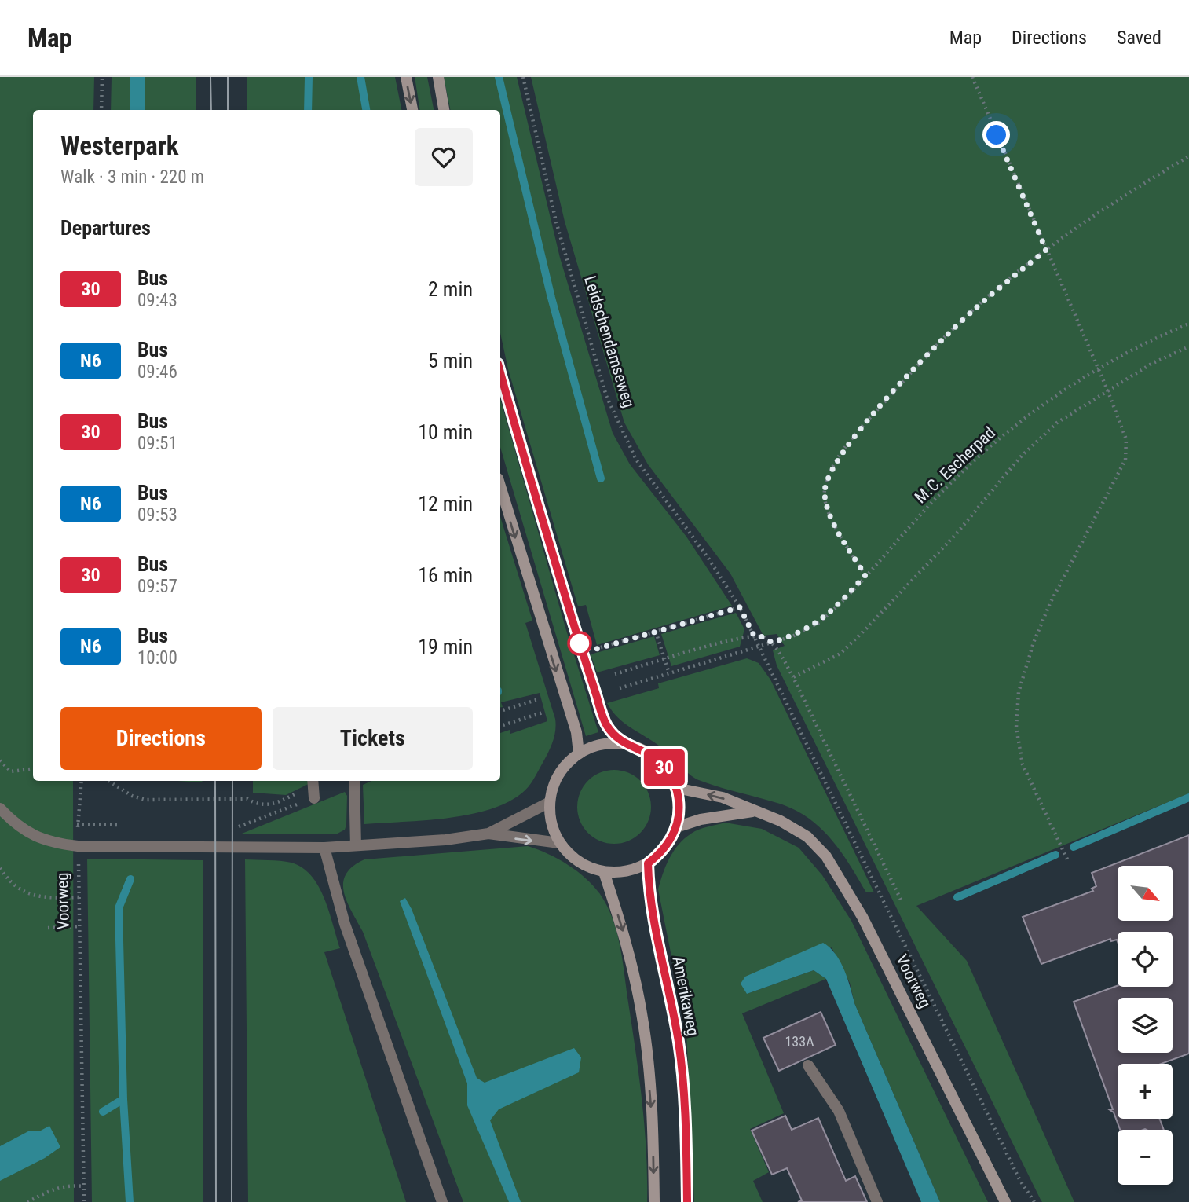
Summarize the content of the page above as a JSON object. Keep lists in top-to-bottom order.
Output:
{
  "streets": {
    "main road": ["Voorweg", "Amerikaweg"],
    "path": ["Leidschendamseweg", "M.C. Escherpad"]
  },
  "crossings": [
    ["Leidschendamseweg", "M.C. Escherpad"],
    ["Voorweg", "Amerikaweg"]
  ],
  "lines": ["bus line 30"],
  "house_numbers": ["133A"],
  "north": "bottom right",
  "page": {
    "header": "Map",
    "nav": ["Map", "Directions", "Saved"],
    "on_map": "30",
    "heading": [
      ["Westerpark", "Walk · 3 min · 220 m"],
      "Departures"
    ],
    "list": [
      {
        "mark": "30",
        "name": "Bus",
        "note": "09:43",
        "value": "2 min"
      },
      {
        "mark": "N6",
        "name": "Bus",
        "note": "09:46",
        "value": "5 min"
      },
      {
        "mark": "30",
        "name": "Bus",
        "note": "09:51",
        "value": "10 min"
      },
      {
        "mark": "N6",
        "name": "Bus",
        "note": "09:53",
        "value": "12 min"
      },
      {
        "mark": "30",
        "name": "Bus",
        "note": "09:57",
        "value": "16 min"
      },
      {
        "mark": "N6",
        "name": "Bus",
        "note": "10:00",
        "value": "19 min"
      }
    ],
    "buttons": ["Directions", "Tickets"],
    "map_buttons": ["+", "−"]
  }
}
